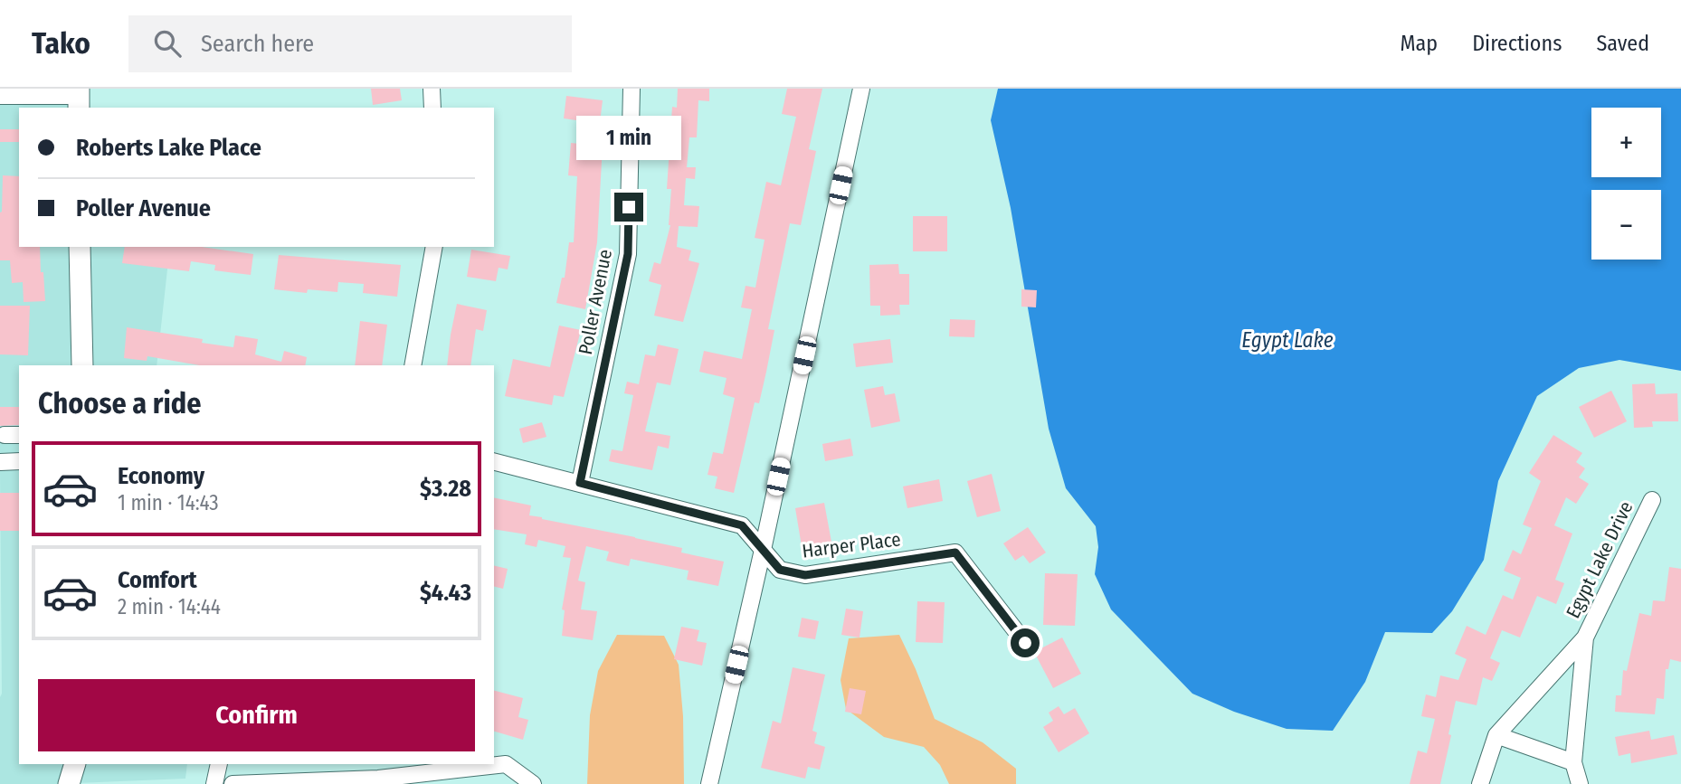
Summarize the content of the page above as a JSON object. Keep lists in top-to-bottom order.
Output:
{
  "streets": {
    "street": ["Poller Avenue", "Harper Place", "Egypt Lake Drive"]
  },
  "crossings": [
    ["Poller Avenue", "Harper Place"]
  ],
  "water": ["Egypt Lake"],
  "page": {
    "header": "Tako",
    "search": "Search here",
    "nav": ["Map", "Directions", "Saved"],
    "map_buttons": ["+", "−"],
    "banner": ["Roberts Lake Place", "Poller Avenue"],
    "bubble": "1 min",
    "heading": "Choose a ride",
    "list": [
      {
        "name": "Economy",
        "note": "1 min · 14:43",
        "value": "$3.28"
      },
      {
        "name": "Comfort",
        "note": "2 min · 14:44",
        "value": "$4.43"
      }
    ],
    "buttons": "Confirm"
  }
}
